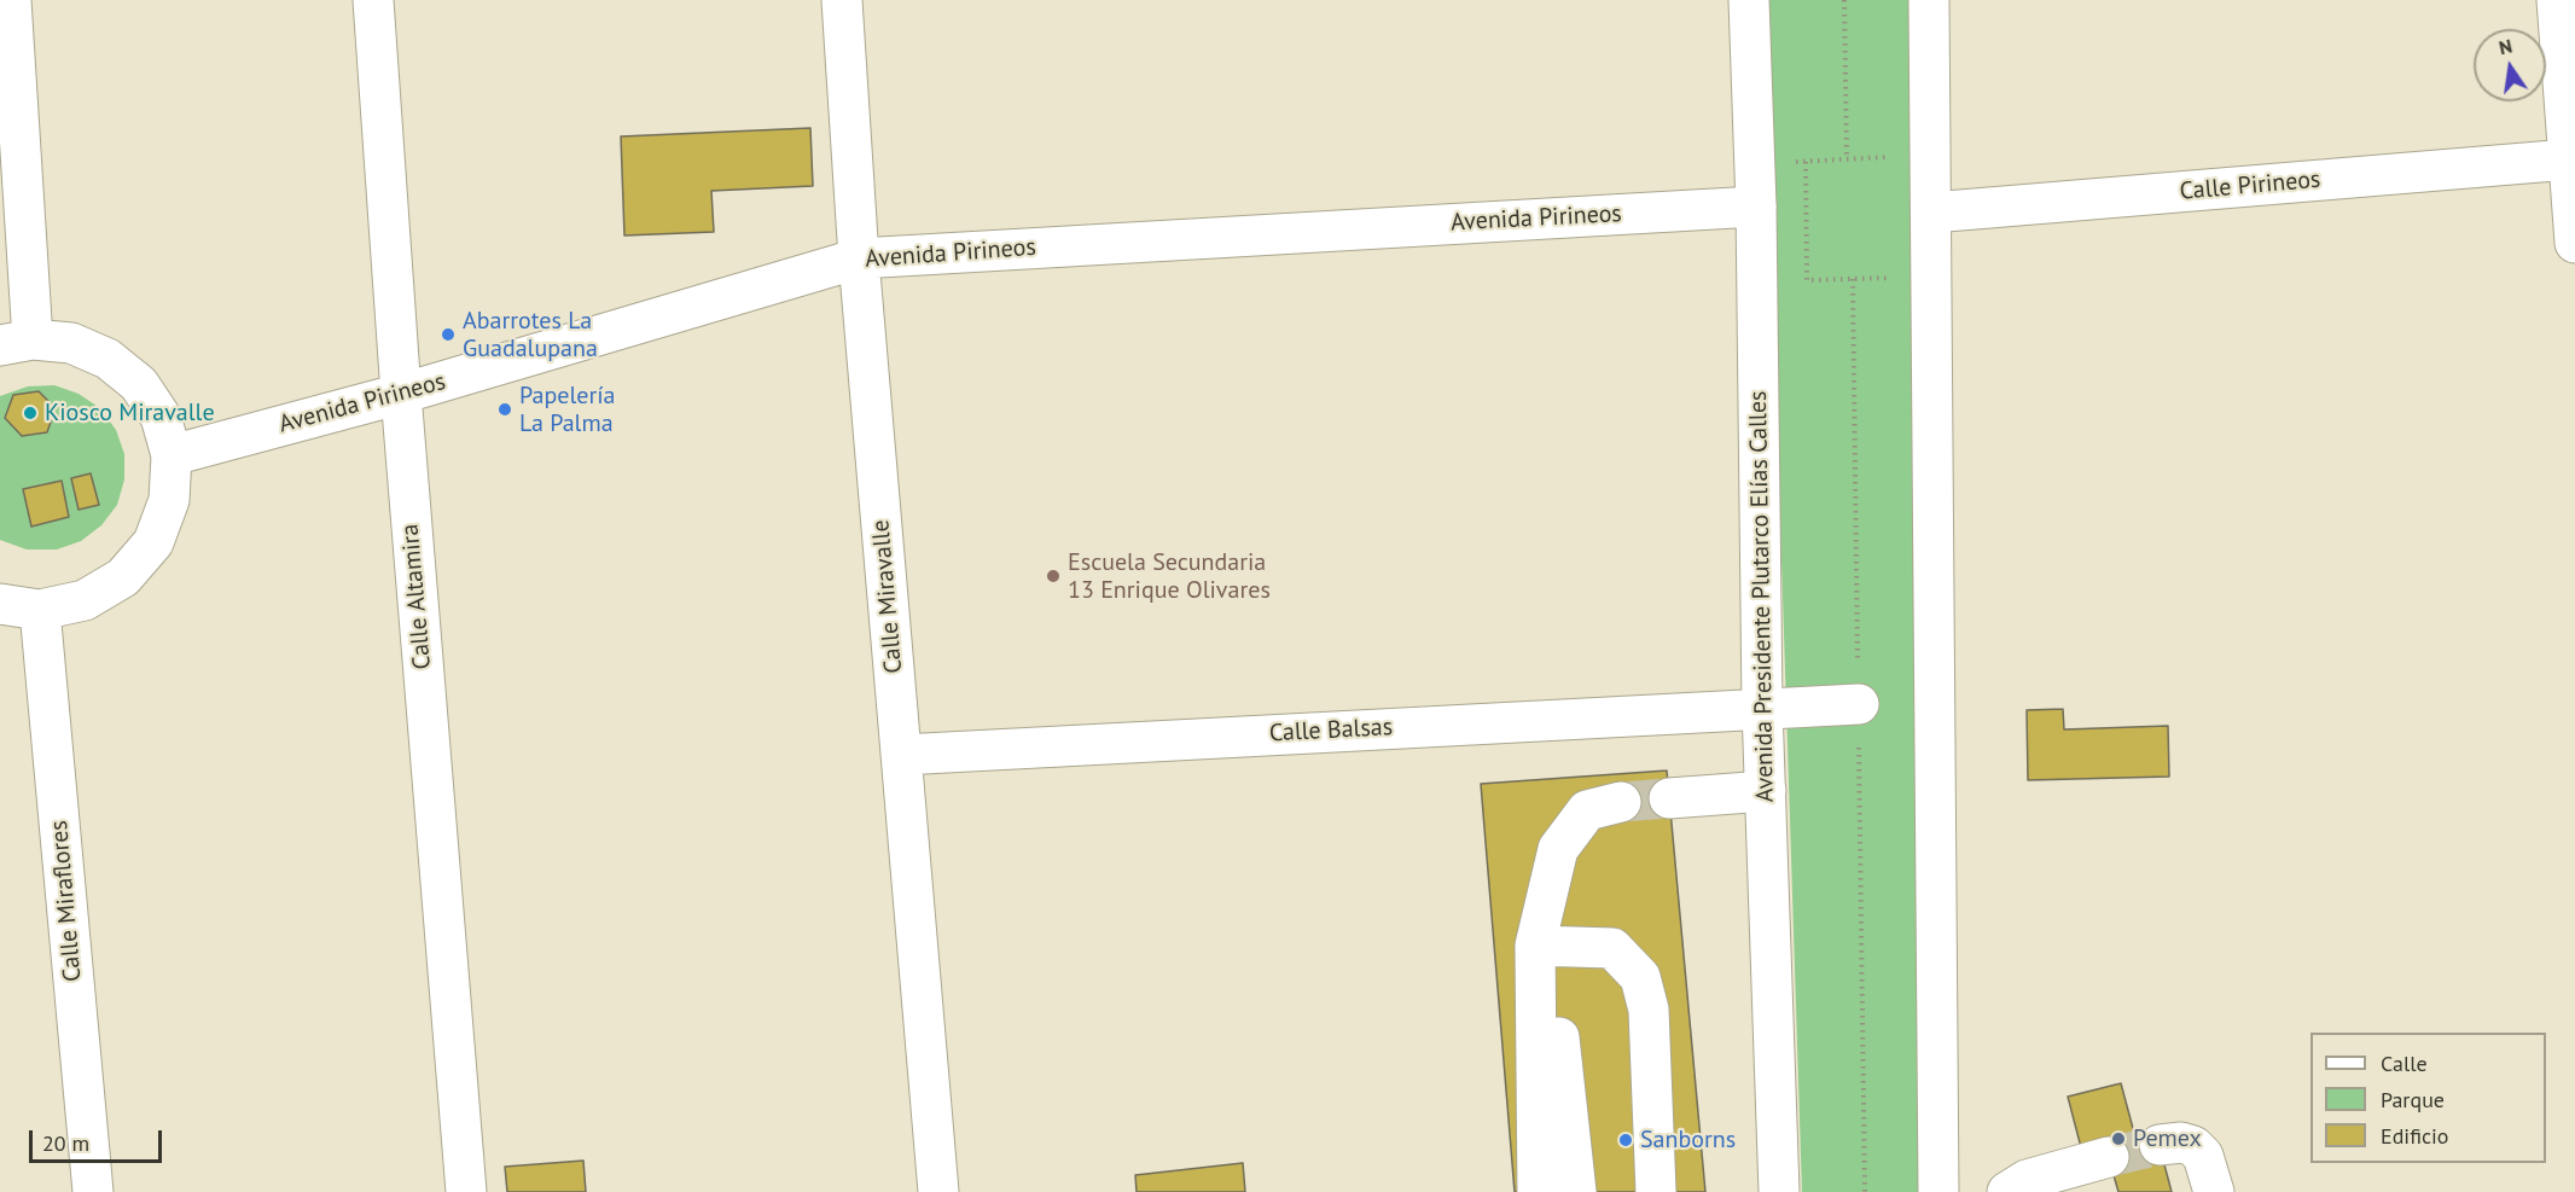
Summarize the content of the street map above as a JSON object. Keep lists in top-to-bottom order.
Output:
{
  "streets": {
    "street": [
      "Calle Pirineos",
      "Avenida Pirineos",
      "Calle Altamira",
      "Calle Miravalle",
      "Avenida Presidente Plutarco Elías Calles",
      "Calle Balsas",
      "Calle Miraflores"
    ]
  },
  "crossings": [
    ["Avenida Pirineos", "Calle Altamira"],
    ["Avenida Pirineos", "Calle Miravalle"],
    ["Avenida Pirineos", "Avenida Presidente Plutarco Elías Calles"],
    ["Calle Miravalle", "Calle Balsas"],
    ["Avenida Presidente Plutarco Elías Calles", "Calle Balsas"]
  ],
  "places": [
    "Abarrotes La Guadalupana",
    "Papelería La Palma",
    "Kiosco Miravalle",
    "Escuela Secundaria 13 Enrique Olivares",
    "Pemex",
    "Sanborns"
  ],
  "legend": ["Calle", "Parque", "Edificio"],
  "scale_bar": "20 m",
  "north": "top"
}
